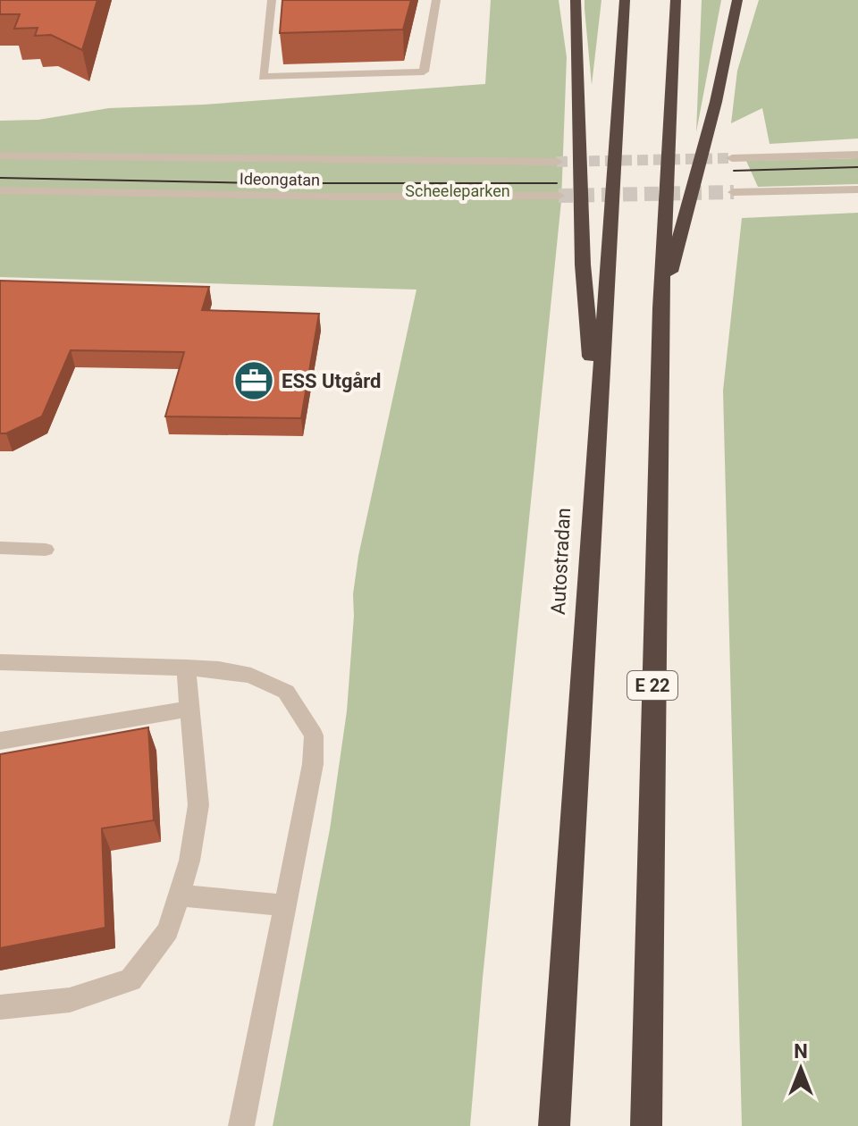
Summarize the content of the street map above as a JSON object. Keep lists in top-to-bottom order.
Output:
{
  "streets": {
    "highway": ["Autostradan", "E 22"],
    "street": ["Ideongatan"]
  },
  "parks": ["Scheeleparken"],
  "places": {
    "office": ["ESS Utgård"]
  },
  "north": "top"
}
